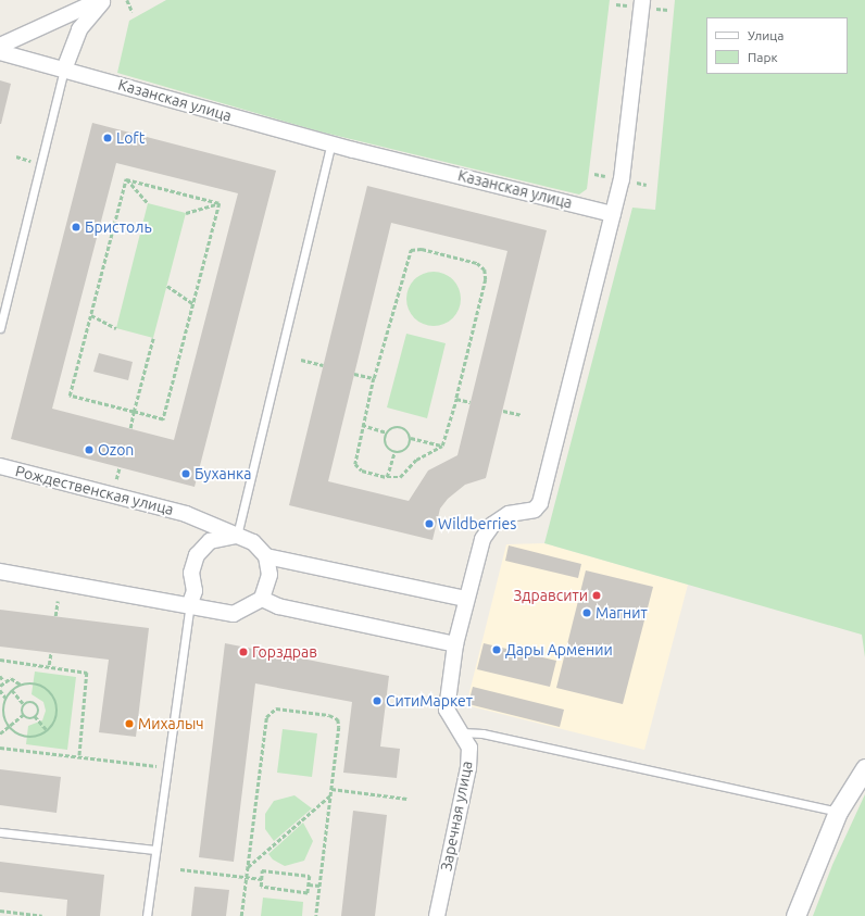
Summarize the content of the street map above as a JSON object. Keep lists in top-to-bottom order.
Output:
{
  "streets": {
    "street": ["Казанская улица", "Рождественская улица", "Заречная улица"]
  },
  "places": [
    "Loft",
    "Бристоль",
    "Ozon",
    "Буханка",
    "Wildberries",
    "Здравсити",
    "Магнит",
    "Дары Армении",
    "Горздрав",
    "СитиМаркет",
    "Михалыч"
  ],
  "legend": ["Улица", "Парк"]
}
